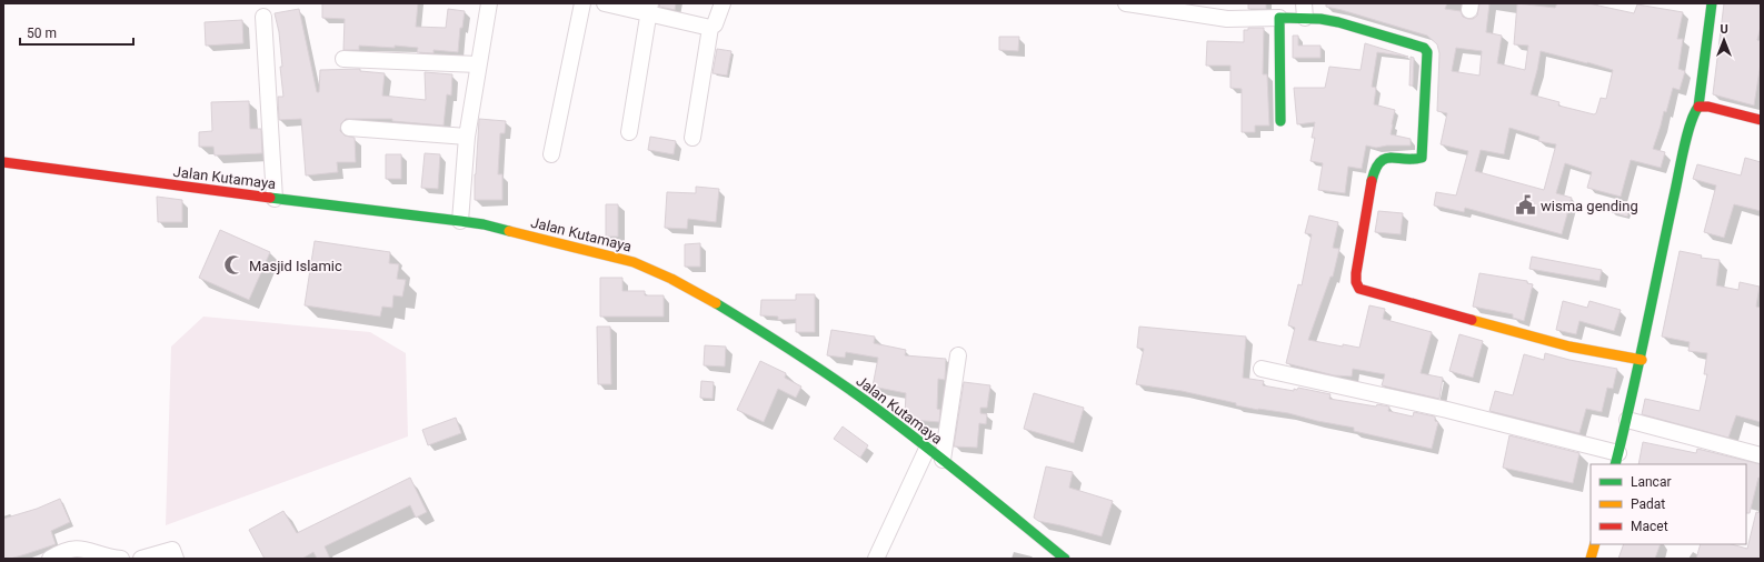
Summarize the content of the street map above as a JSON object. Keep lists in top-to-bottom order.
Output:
{
  "streets": {
    "street": ["Jalan Kutamaya"]
  },
  "places": {
    "public building": ["wisma gending"],
    "mosque": ["Masjid Islamic"]
  },
  "legend": ["Lancar", "Padat", "Macet"],
  "scale_bar": "50 m",
  "north": "top"
}
